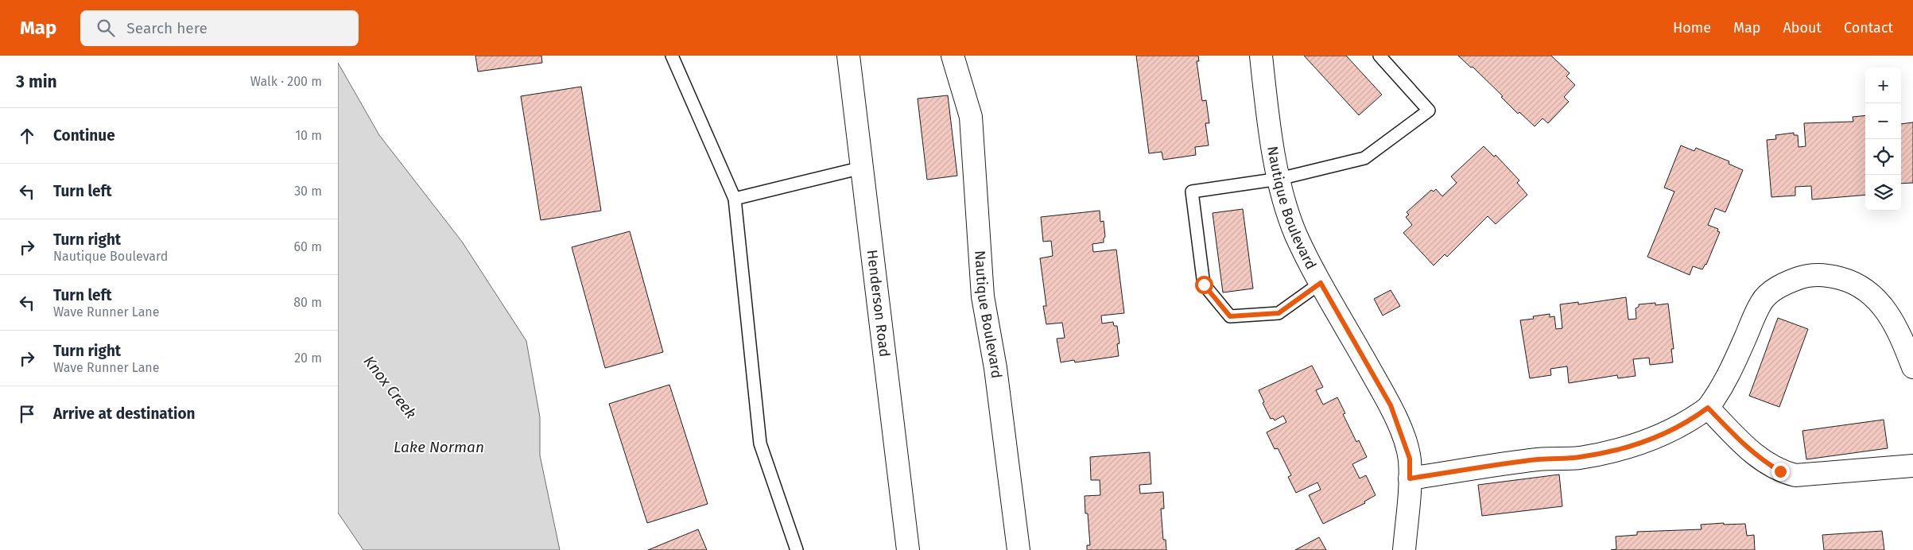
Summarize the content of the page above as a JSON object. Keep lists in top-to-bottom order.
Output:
{
  "streets": {
    "street": ["Nautique Boulevard", "Henderson Road"]
  },
  "water": ["Knox Creek", "Lake Norman"],
  "page": {
    "header": "Map",
    "search": "Search here",
    "nav": [
      "Home",
      "Map",
      "About",
      "Contact"
    ],
    "heading": ["3 min", "Walk · 200 m"],
    "map_buttons": ["+", "−"],
    "list": [
      ["Continue", "10 m"],
      ["Turn left", "30 m"],
      ["Turn right", "Nautique Boulevard", "60 m"],
      ["Turn left", "Wave Runner Lane", "80 m"],
      ["Turn right", "Wave Runner Lane", "20 m"],
      "Arrive at destination"
    ]
  }
}
